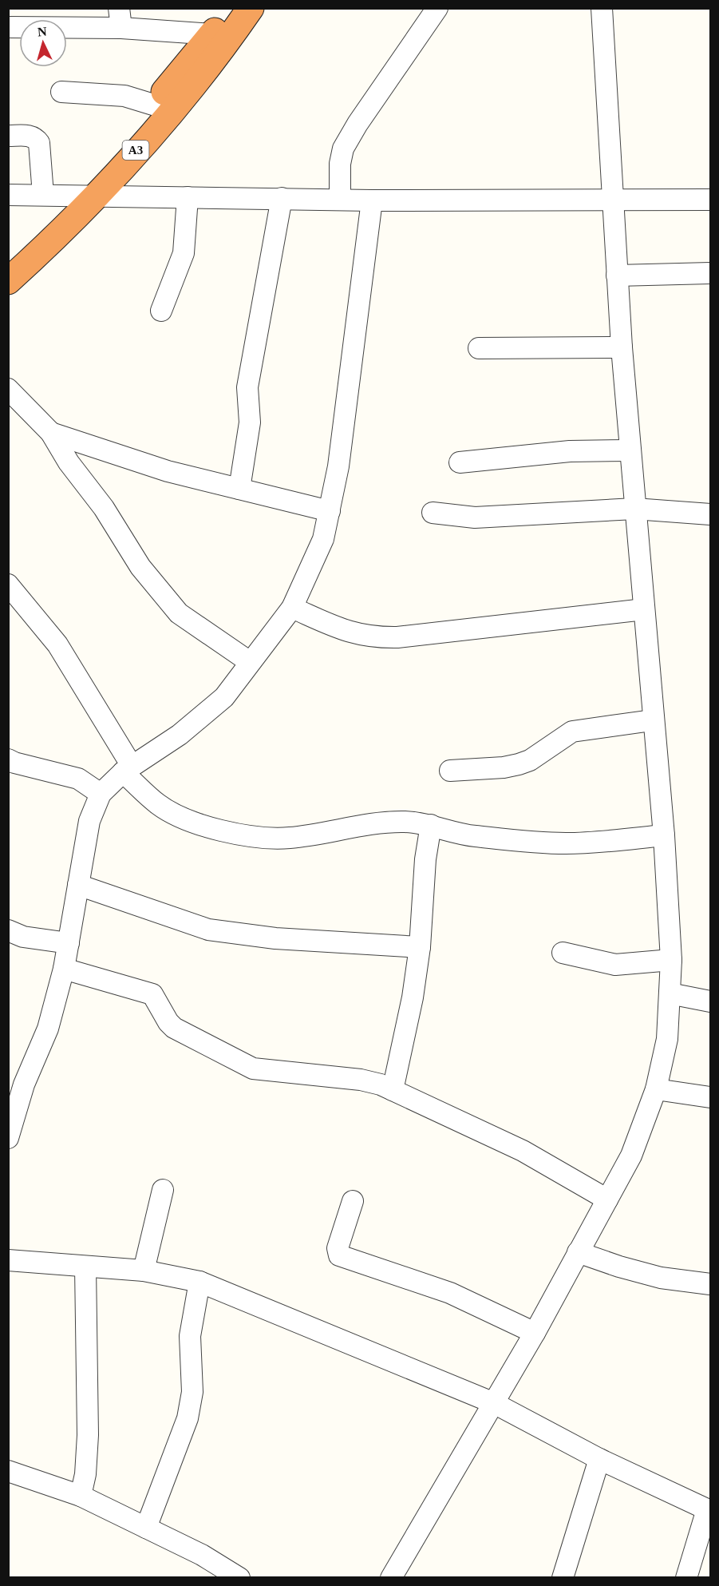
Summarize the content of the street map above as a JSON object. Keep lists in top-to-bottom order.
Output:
{
  "streets": {
    "highway": ["A3"]
  },
  "north": "top"
}
